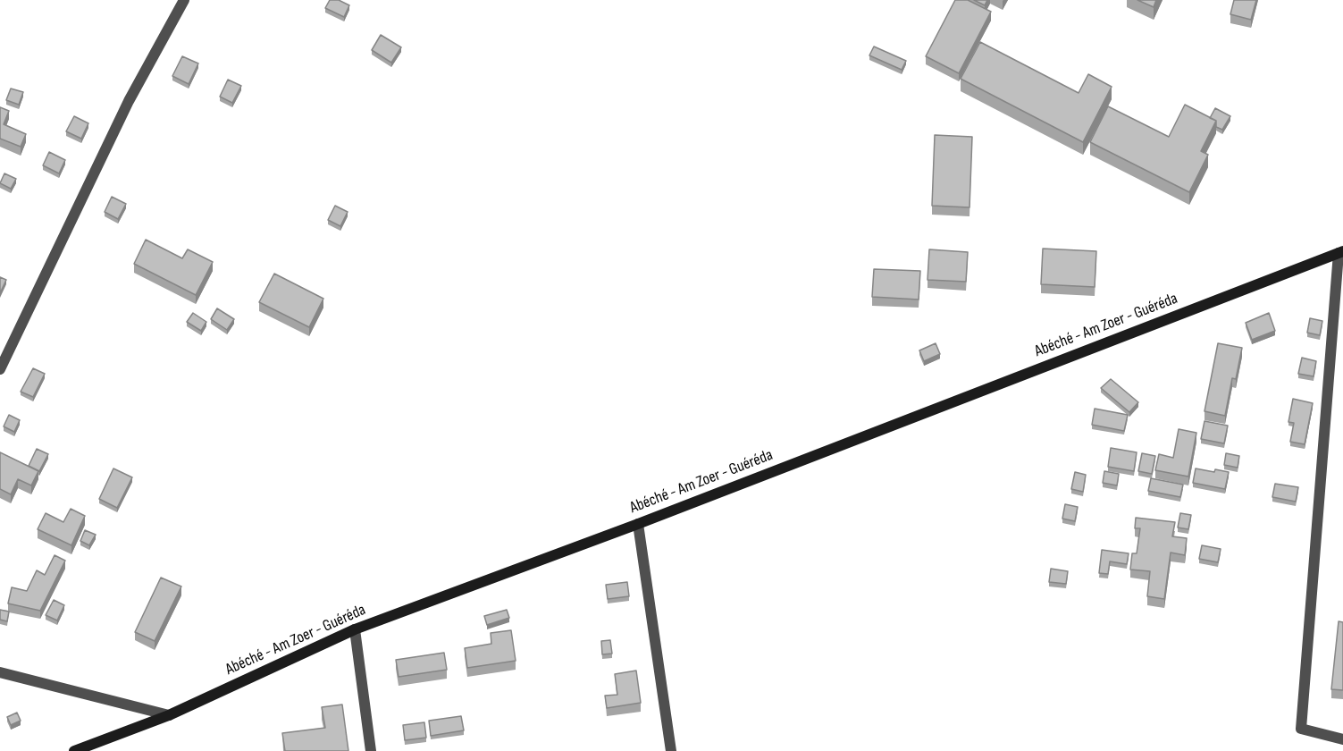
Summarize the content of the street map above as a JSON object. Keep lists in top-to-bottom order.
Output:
{
  "streets": {
    "main road": ["Abéché - Am Zoer - Guéréda"]
  }
}
